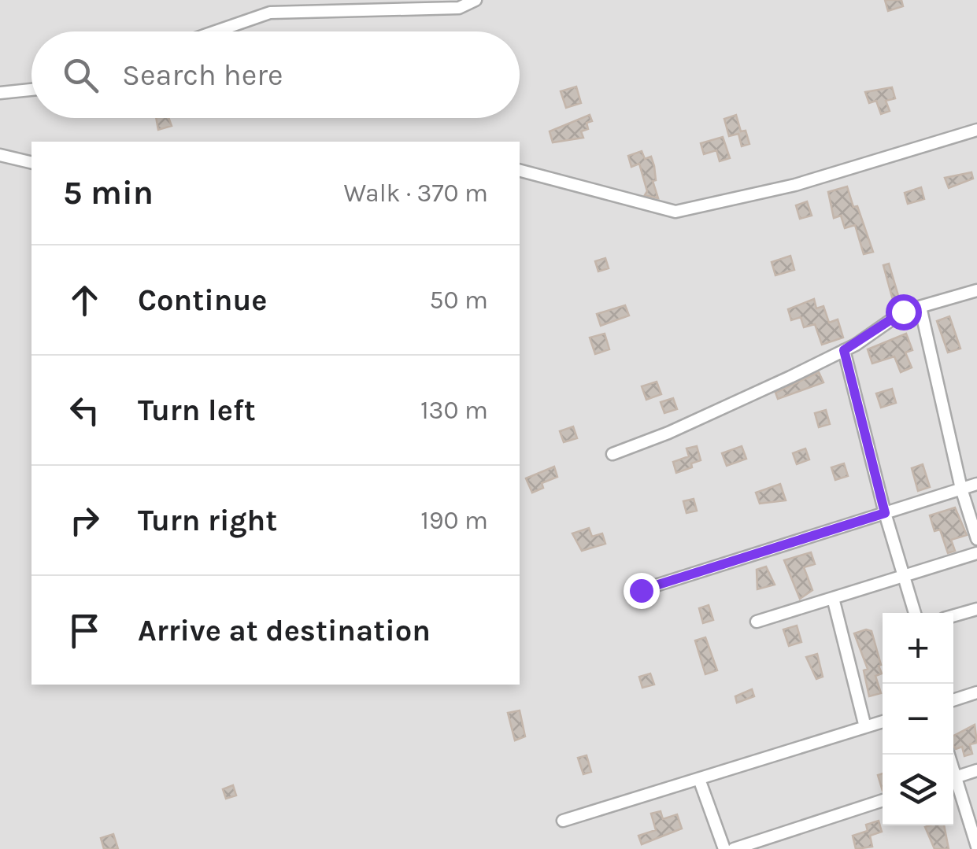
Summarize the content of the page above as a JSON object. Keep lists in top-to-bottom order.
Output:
{
  "page": {
    "search": "Search here",
    "heading": ["5 min", "Walk · 370 m"],
    "list": [
      ["Continue", "50 m"],
      ["Turn left", "130 m"],
      ["Turn right", "190 m"],
      "Arrive at destination"
    ],
    "map_buttons": ["+", "−"]
  }
}
